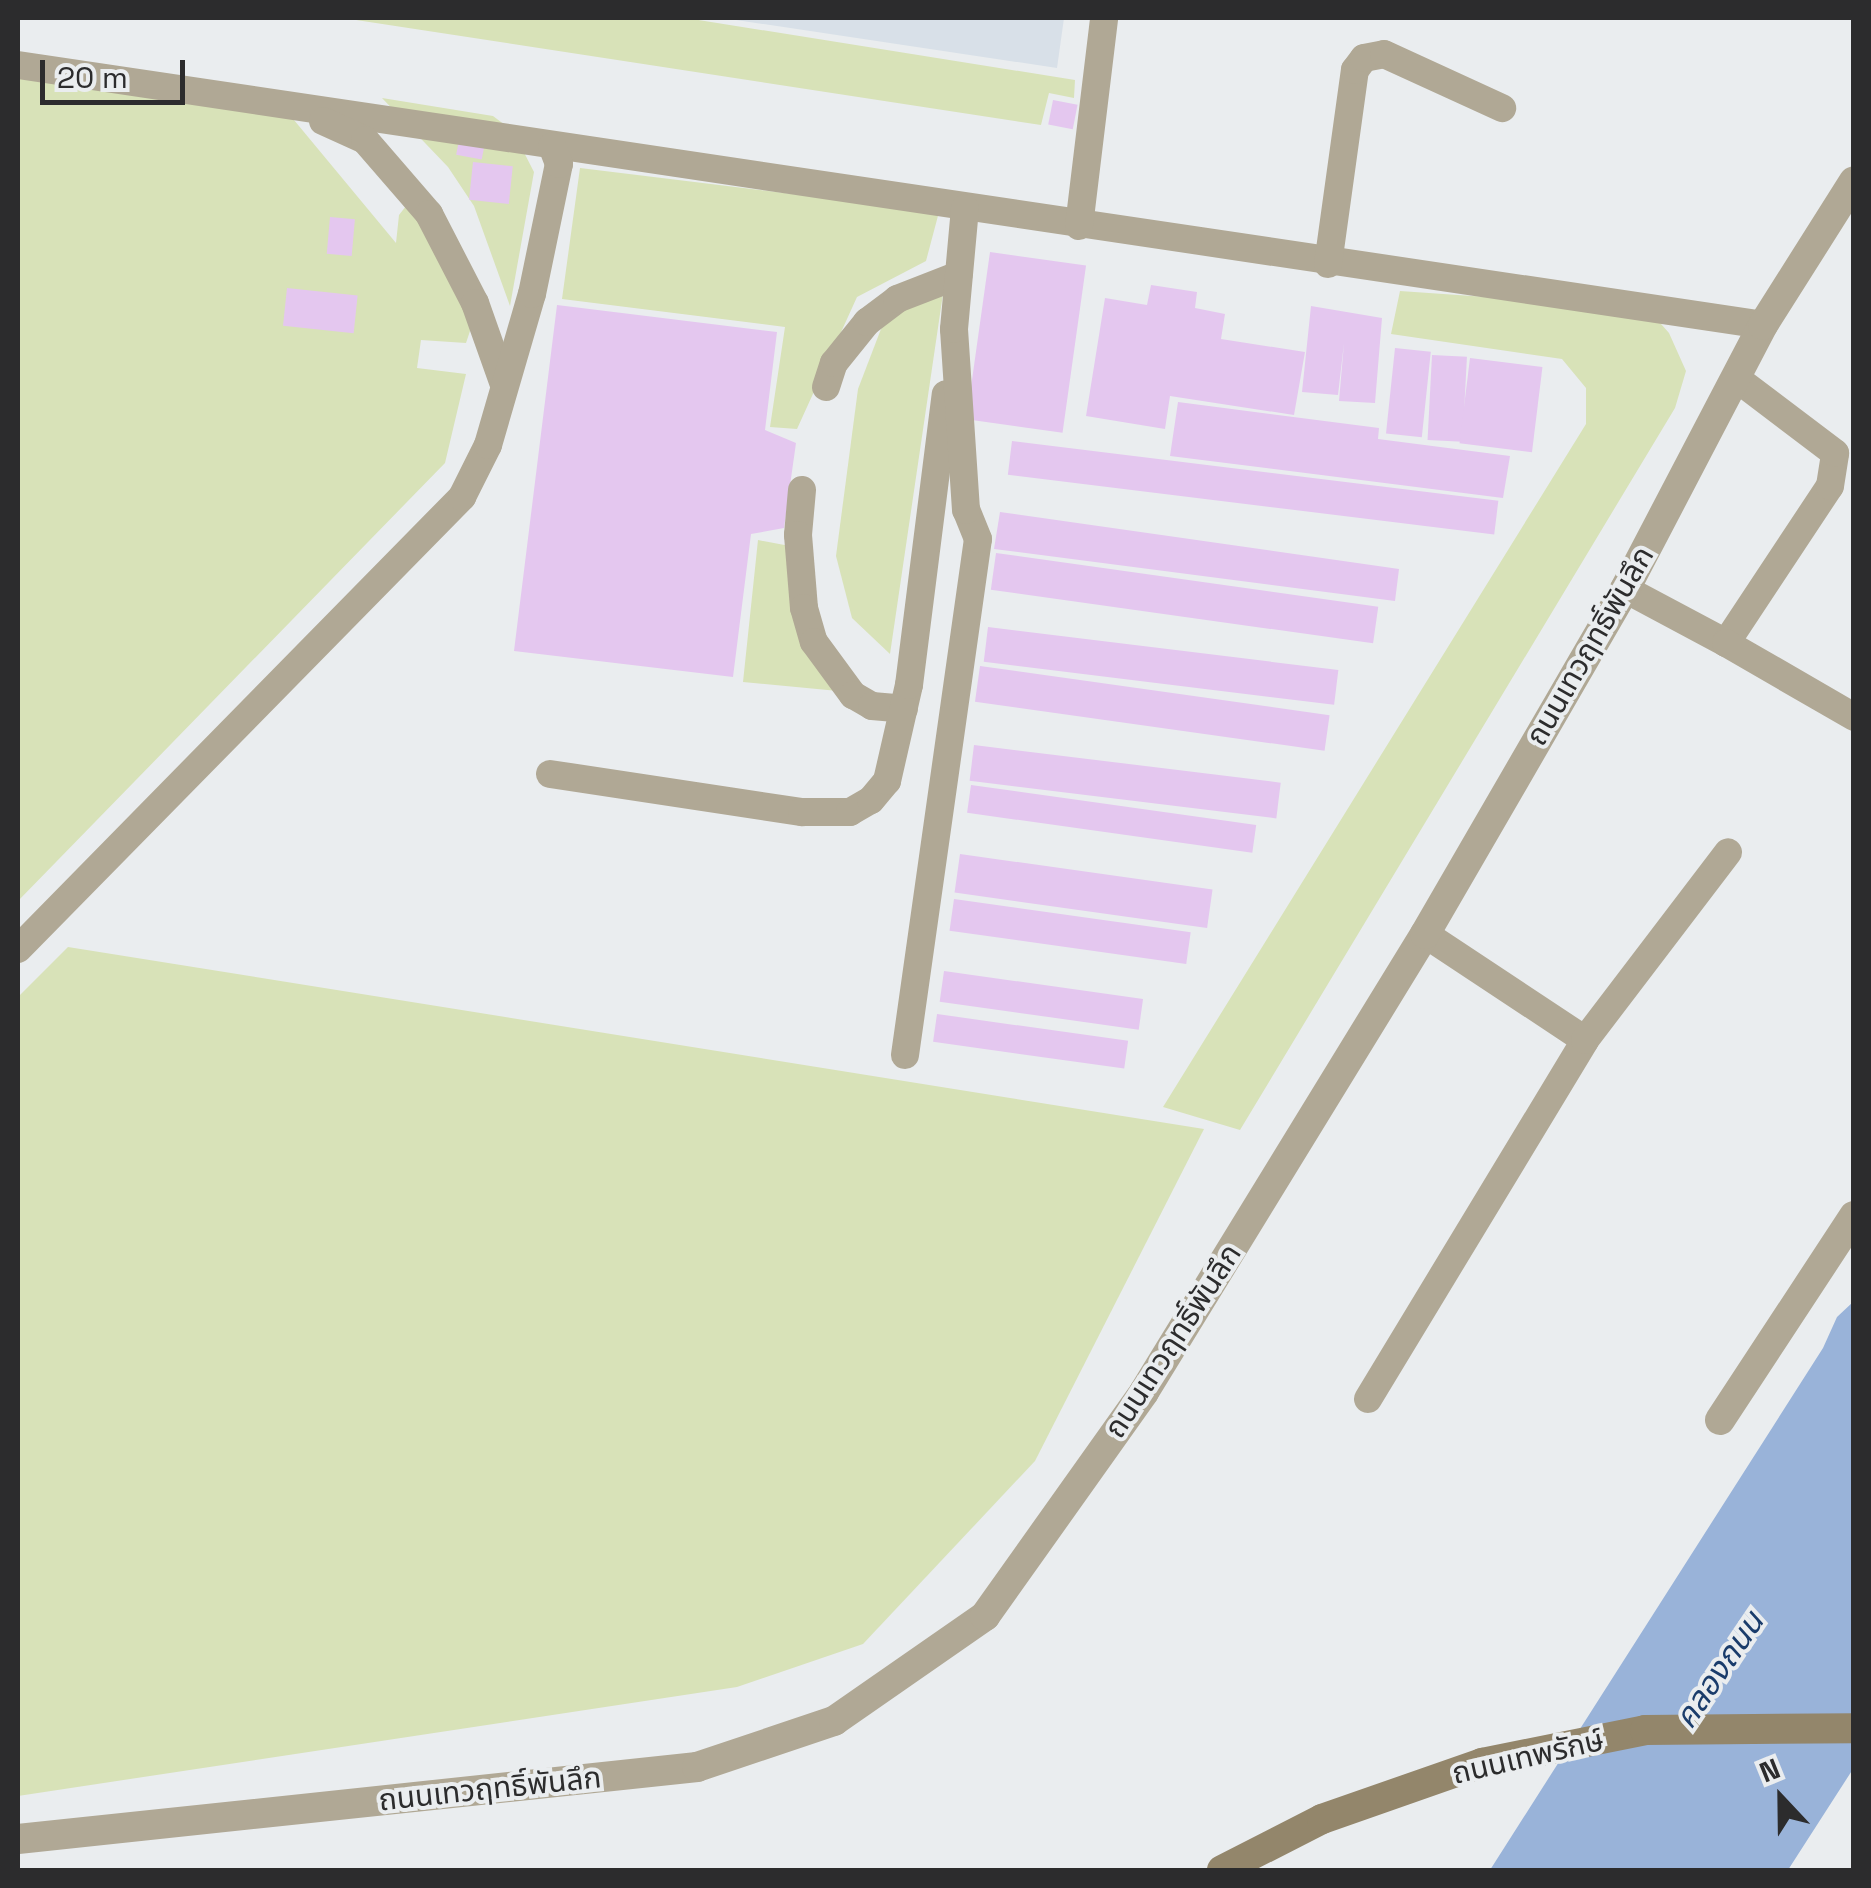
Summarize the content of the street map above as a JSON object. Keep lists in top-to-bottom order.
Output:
{
  "streets": {
    "main road": ["ถนนเทพรักษ์"],
    "street": ["ถนนเทวฤทธิ์พันลึก"]
  },
  "water": ["คลองถนน"],
  "scale_bar": "20 m",
  "north": "top"
}
